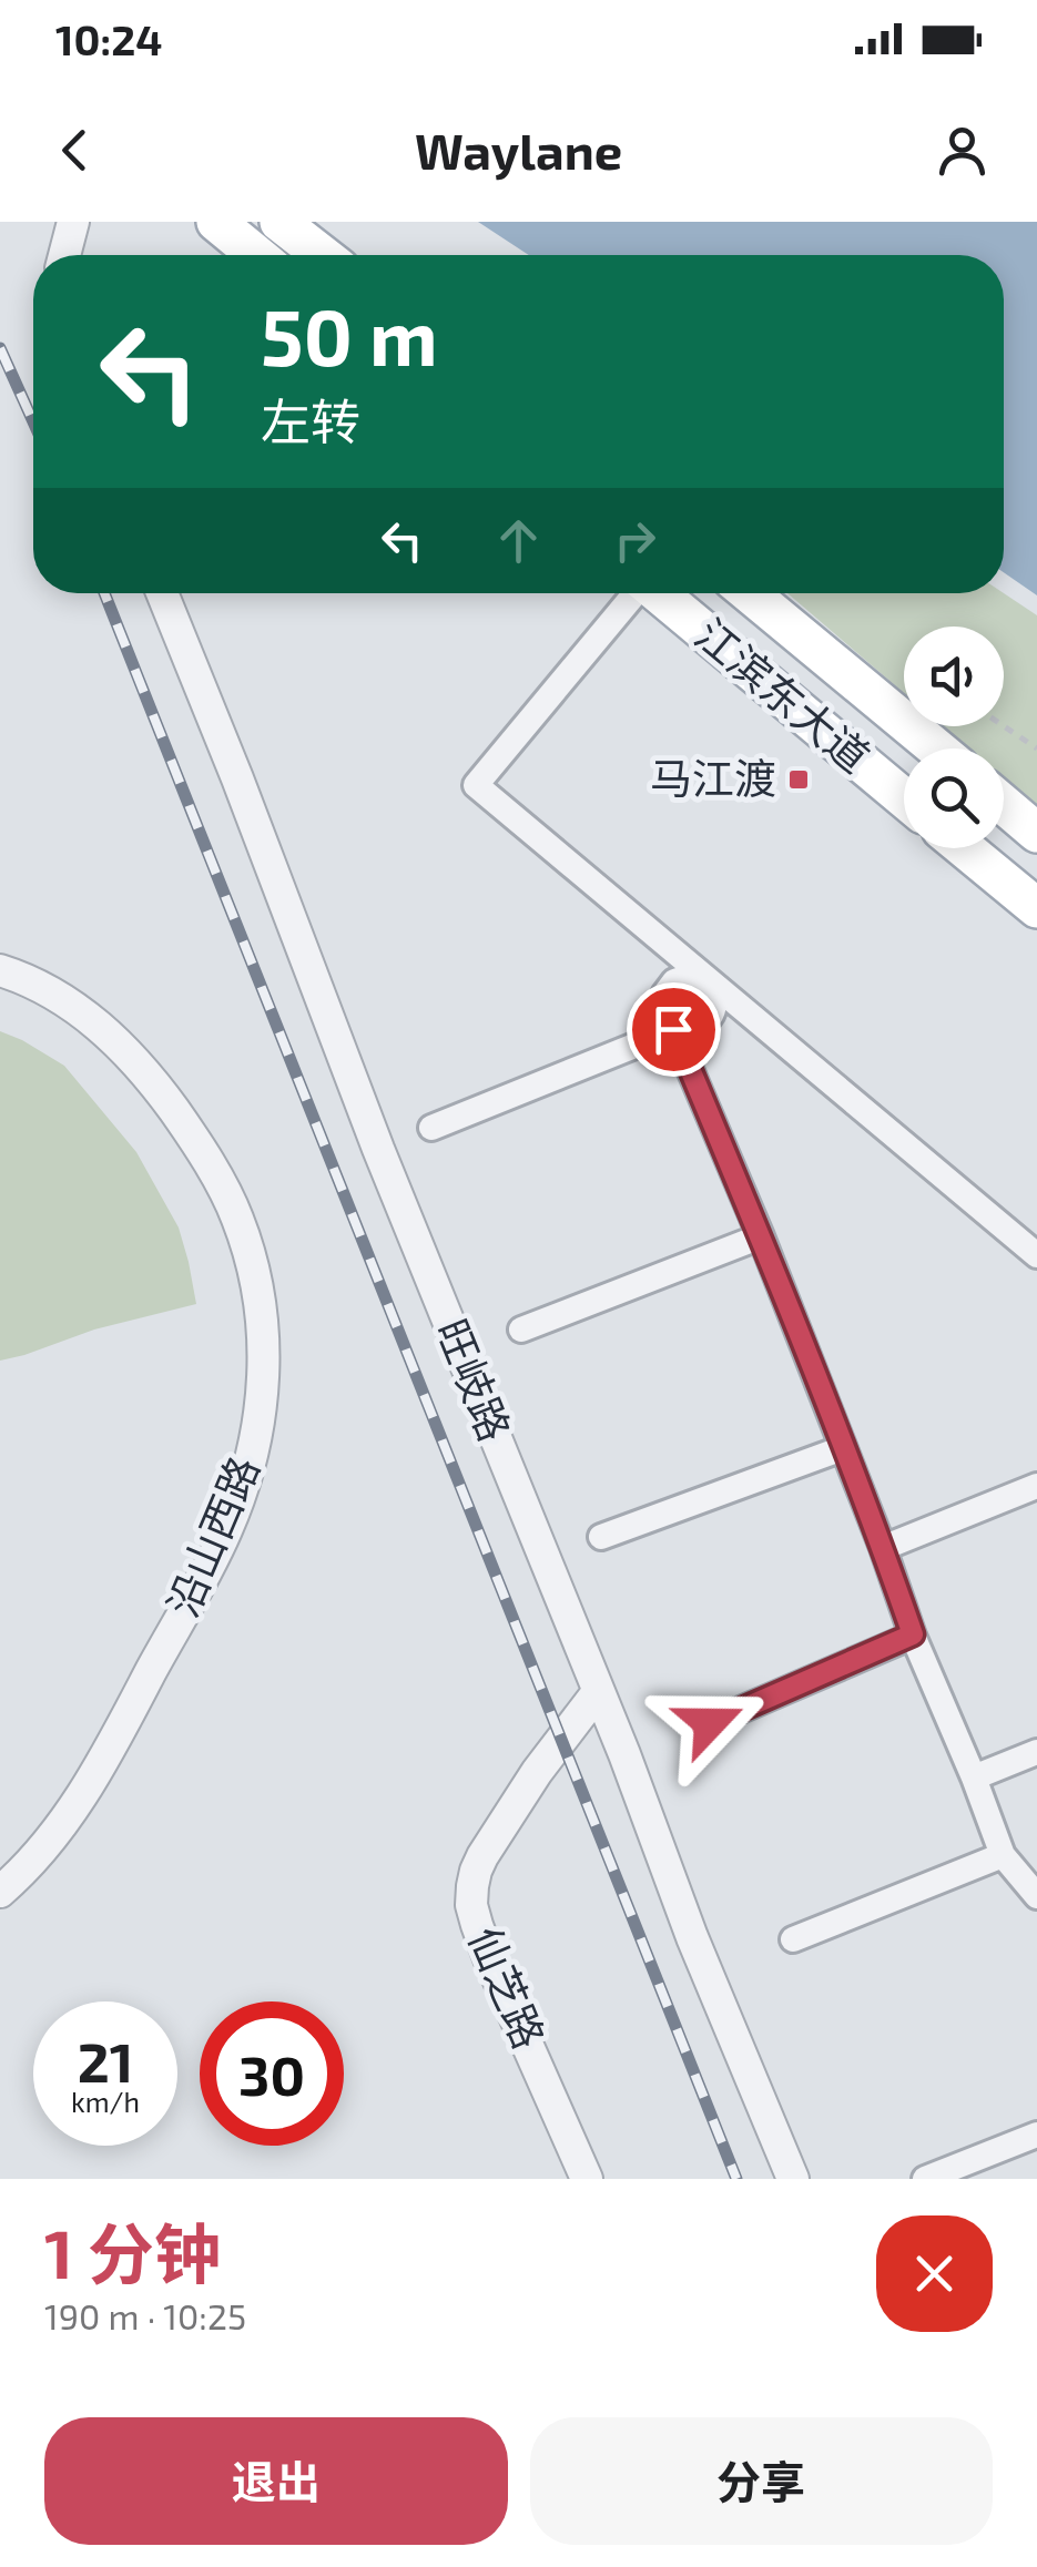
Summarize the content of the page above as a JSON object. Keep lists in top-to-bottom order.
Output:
{
  "streets": {
    "main road": ["江滨东大道"],
    "street": ["旺岐路", "沿山西路", "仙芝路"]
  },
  "crossings": [
    ["旺岐路", "仙芝路"]
  ],
  "places": {
    "transit": ["马江渡"]
  },
  "page": {
    "status": "10:24",
    "header": "Waylane",
    "turn": ["50 m", "左转"],
    "speed": "21 km/h",
    "limit": "30",
    "heading": ["1 分钟", "190 m · 10:25"],
    "buttons": ["退出", "分享"]
  }
}
